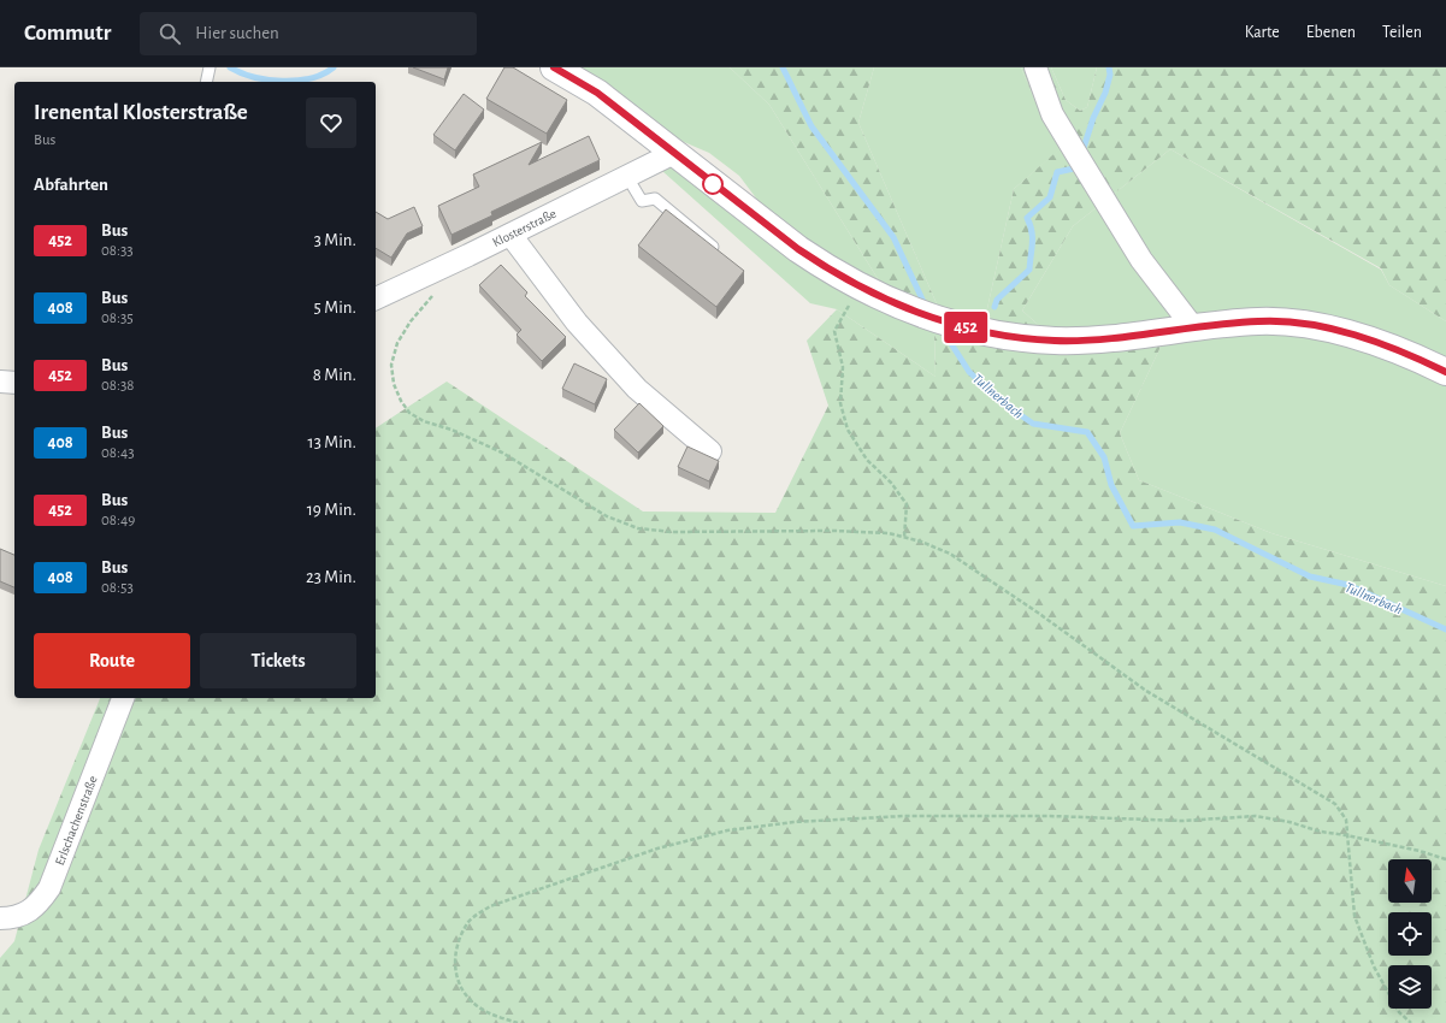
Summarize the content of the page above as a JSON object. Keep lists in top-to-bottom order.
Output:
{
  "streets": {
    "street": ["Klosterstraße", "Erlschachenstraße"]
  },
  "water": ["Tullnerbach"],
  "lines": ["bus line 452"],
  "north": "top",
  "page": {
    "header": "Commutr",
    "search": "Hier suchen",
    "nav": ["Karte", "Ebenen", "Teilen"],
    "on_map": "452",
    "heading": [
      ["Irenental Klosterstraße", "Bus"],
      "Abfahrten"
    ],
    "list": [
      {
        "mark": "452",
        "name": "Bus",
        "note": "08:33",
        "value": "3 Min."
      },
      {
        "mark": "408",
        "name": "Bus",
        "note": "08:35",
        "value": "5 Min."
      },
      {
        "mark": "452",
        "name": "Bus",
        "note": "08:38",
        "value": "8 Min."
      },
      {
        "mark": "408",
        "name": "Bus",
        "note": "08:43",
        "value": "13 Min."
      },
      {
        "mark": "452",
        "name": "Bus",
        "note": "08:49",
        "value": "19 Min."
      },
      {
        "mark": "408",
        "name": "Bus",
        "note": "08:53",
        "value": "23 Min."
      }
    ],
    "buttons": ["Route", "Tickets"]
  }
}
